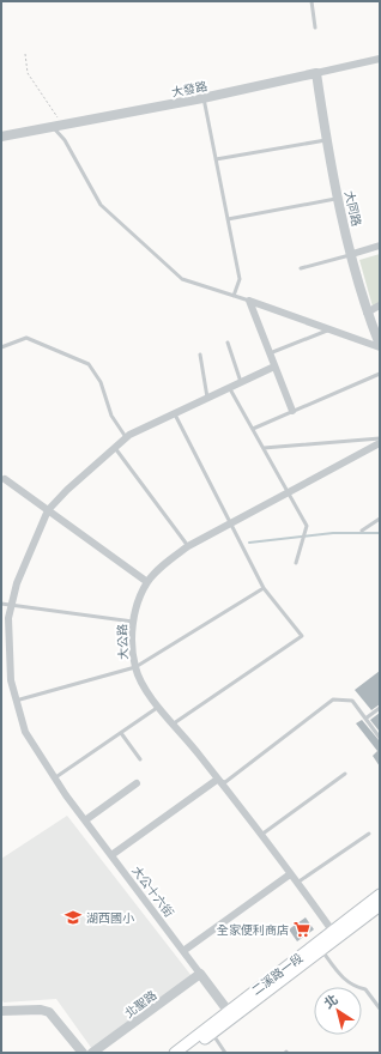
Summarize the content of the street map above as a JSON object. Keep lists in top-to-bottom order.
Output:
{
  "streets": {
    "main road": ["二溪路一段"],
    "street": [
      "大發路",
      "大同路",
      "大公路",
      "大公十六街",
      "北聖路"
    ]
  },
  "crossings": [
    ["大發路", "大同路"],
    ["大公路", "二溪路一段"],
    ["大公十六街", "二溪路一段"],
    ["大公十六街", "北聖路"]
  ],
  "places": {
    "school or university": ["湖西國小"],
    "supermarket": ["全家便利商店"]
  },
  "north": "top left"
}
